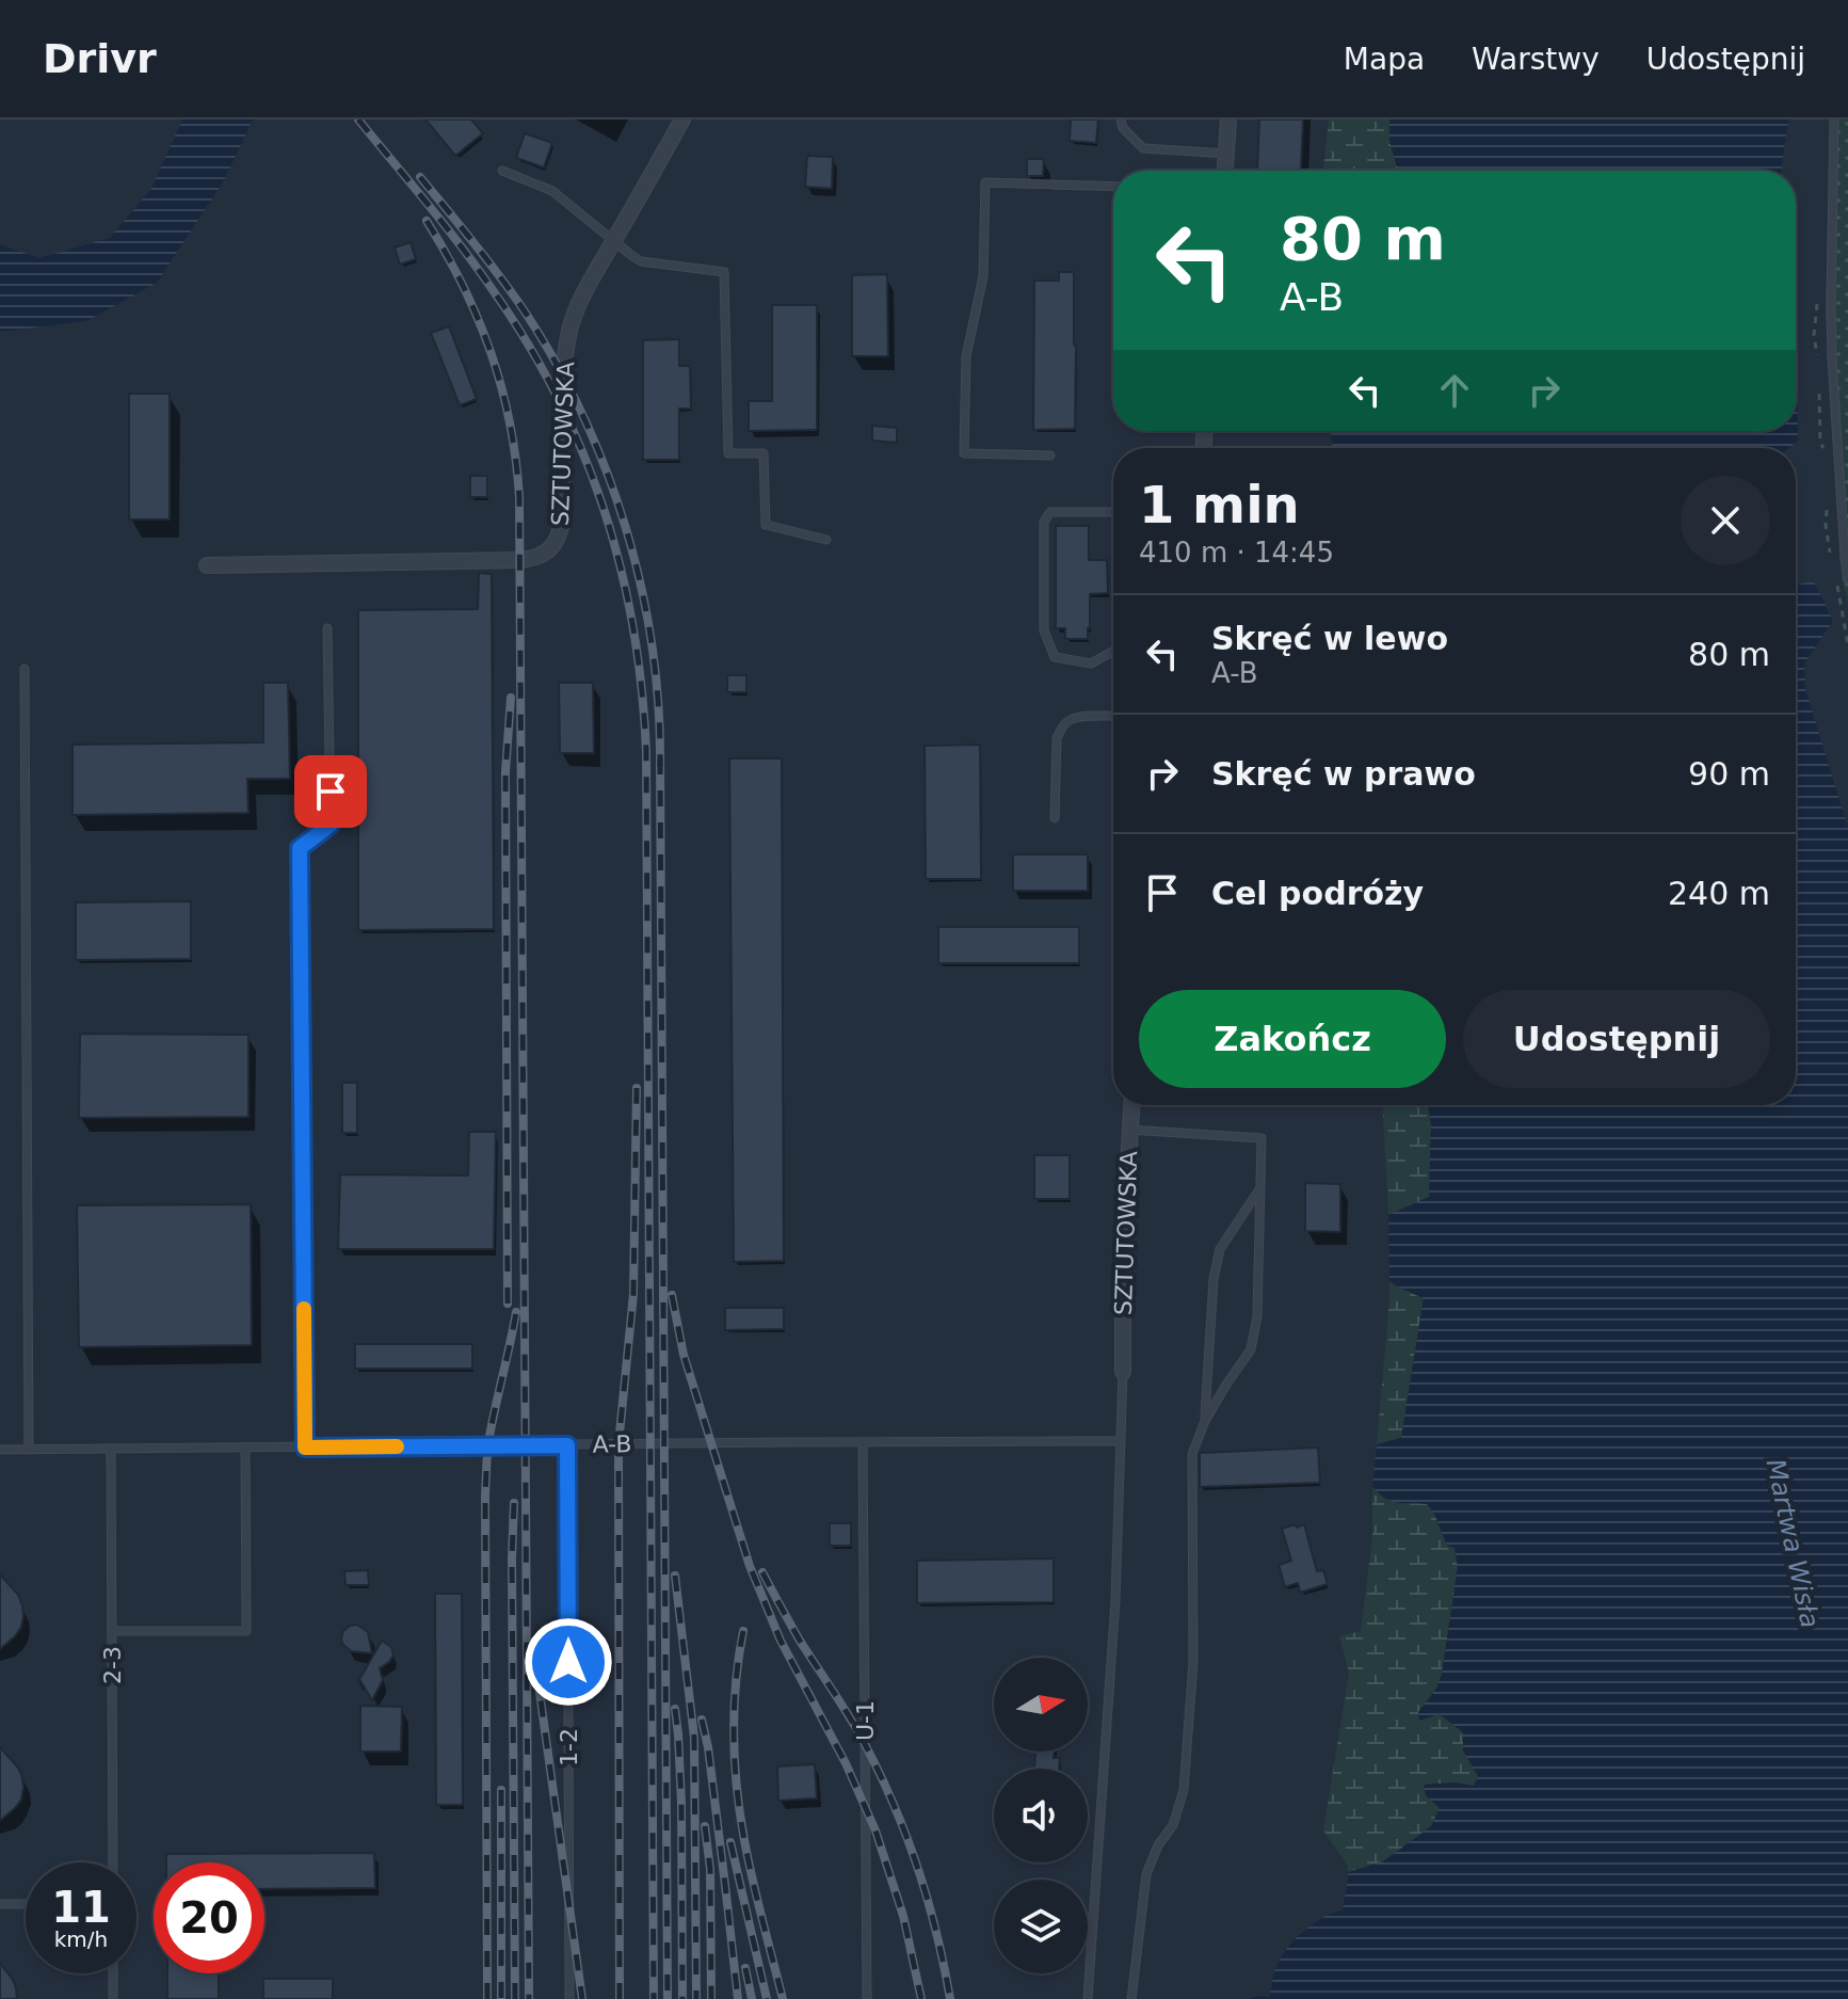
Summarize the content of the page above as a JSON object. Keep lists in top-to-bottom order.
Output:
{
  "streets": {
    "street": ["SZTUTOWSKA"],
    "lane": [
      "A-B",
      "2-3",
      "U-1",
      "1-2"
    ]
  },
  "crossings": [
    ["A-B", "2-3"],
    ["A-B", "U-1"],
    ["A-B", "1-2"]
  ],
  "water": ["Martwa Wisła"],
  "north": "right",
  "page": {
    "header": "Drivr",
    "nav": ["Mapa", "Warstwy", "Udostępnij"],
    "turn": ["80 m", "A-B"],
    "heading": ["1 min", "410 m · 14:45"],
    "list": [
      {
        "name": "Skręć w lewo",
        "note": "A-B",
        "value": "80 m"
      },
      {
        "name": "Skręć w prawo",
        "value": "90 m"
      },
      {
        "name": "Cel podróży",
        "value": "240 m"
      }
    ],
    "buttons": ["Zakończ", "Udostępnij"],
    "speed": "11 km/h",
    "limit": "20"
  }
}
